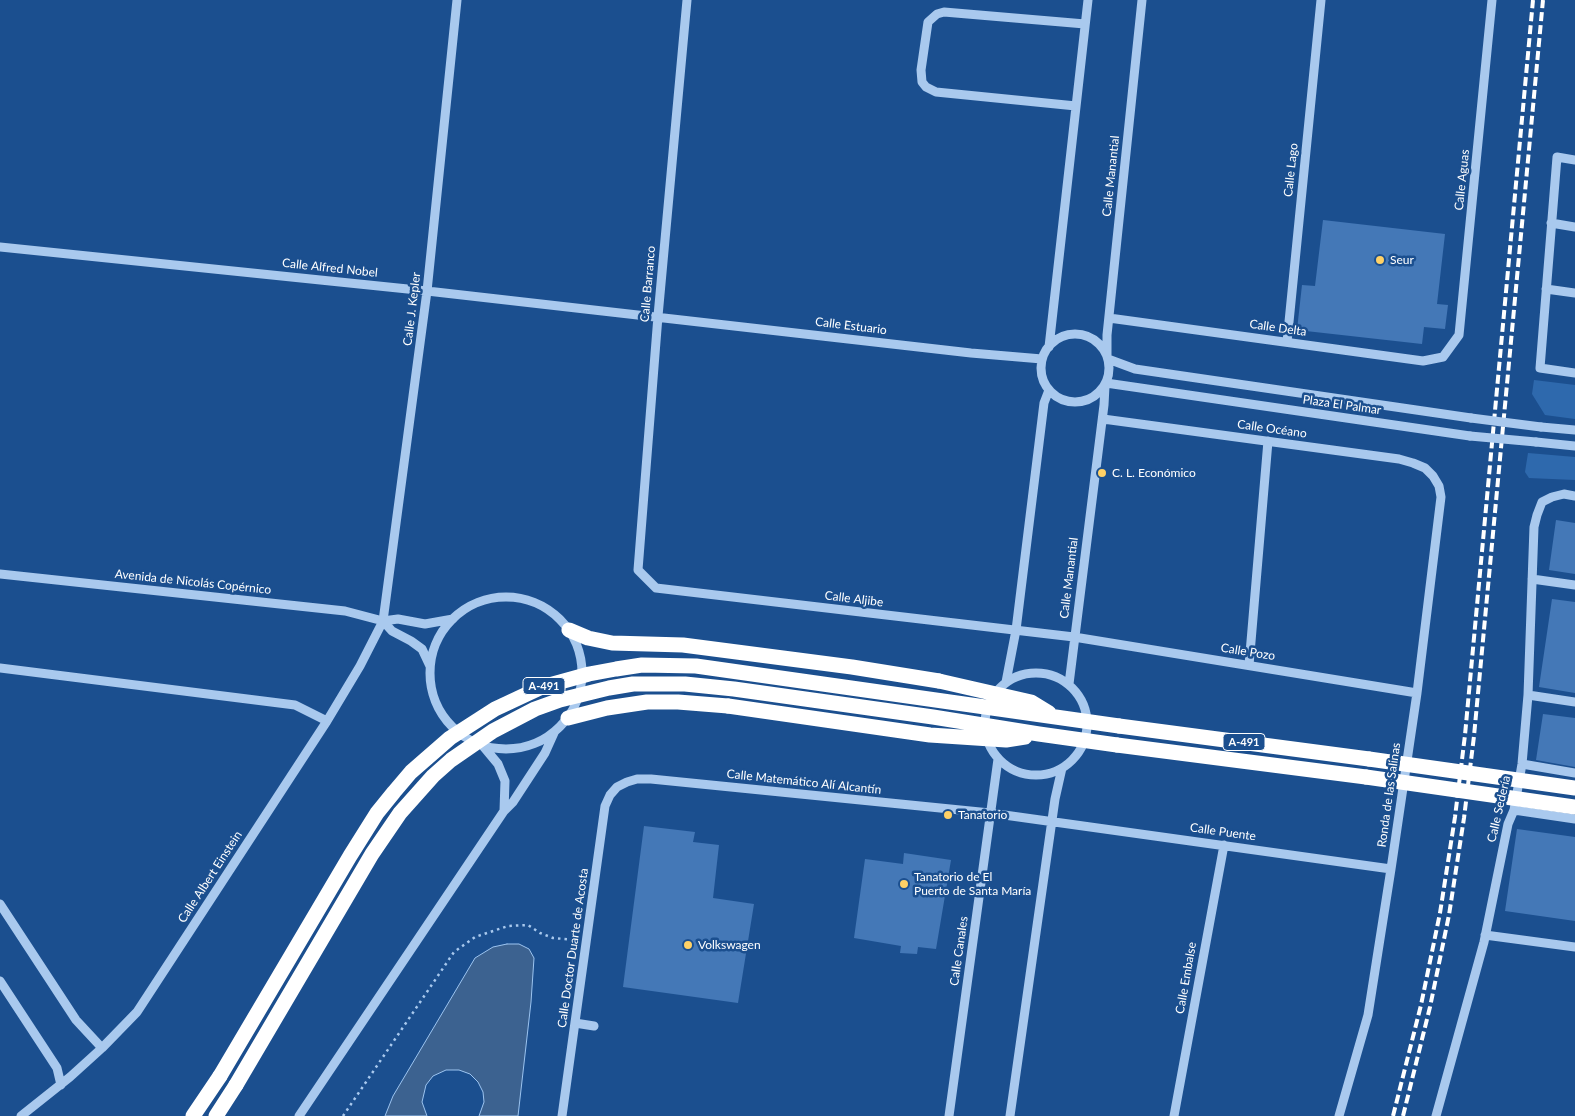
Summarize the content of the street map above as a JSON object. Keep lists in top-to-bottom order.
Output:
{
  "streets": {
    "highway": ["A-491"],
    "street": [
      "Calle Lago",
      "Calle Manantial",
      "Calle Aguas",
      "Calle Alfred Nobel",
      "Calle Barranco",
      "Calle J. Kepler",
      "Calle Estuario",
      "Calle Delta",
      "Plaza El Palmar",
      "Calle Océano",
      "Avenida de Nicolás Copérnico",
      "Calle Aljibe",
      "Calle Pozo",
      "Calle Matemático Alí Alcantín",
      "Ronda de las Salinas",
      "Calle Sedería",
      "Calle Puente",
      "Calle Albert Einstein",
      "Calle Doctor Duarte de Acosta",
      "Calle Canales",
      "Calle Embalse"
    ]
  },
  "crossings": [
    ["Calle Lago", "Calle Delta"],
    ["Calle Manantial", "Calle Estuario"],
    ["Calle Manantial", "Calle Delta"],
    ["Calle Manantial", "Plaza El Palmar"],
    ["Calle Manantial", "Calle Océano"],
    ["Calle Manantial", "Calle Aljibe"],
    ["Calle Manantial", "Calle Pozo"],
    ["Calle Manantial", "Calle Canales"],
    ["Calle Aguas", "Calle Delta"],
    ["Calle Alfred Nobel", "Calle Barranco"],
    ["Calle Alfred Nobel", "Calle J. Kepler"],
    ["Calle Alfred Nobel", "Calle Estuario"],
    ["Calle Barranco", "Calle Estuario"],
    ["Calle Barranco", "Calle Aljibe"],
    ["Calle J. Kepler", "Avenida de Nicolás Copérnico"],
    ["Calle J. Kepler", "Calle Albert Einstein"],
    ["Calle Estuario", "Plaza El Palmar"],
    ["Calle Océano", "Ronda de las Salinas"],
    ["Avenida de Nicolás Copérnico", "Calle Albert Einstein"],
    ["Calle Aljibe", "Calle Pozo"],
    ["Calle Pozo", "Ronda de las Salinas"],
    ["Calle Matemático Alí Alcantín", "Calle Puente"],
    ["Calle Matemático Alí Alcantín", "Calle Doctor Duarte de Acosta"],
    ["Calle Matemático Alí Alcantín", "Calle Canales"],
    ["Ronda de las Salinas", "Calle Puente"],
    ["Calle Puente", "Calle Embalse"]
  ],
  "places": [
    "Seur",
    "C. L. Económico",
    "Tanatorio",
    "Tanatorio de El Puerto de Santa María",
    "Volkswagen"
  ]
}
